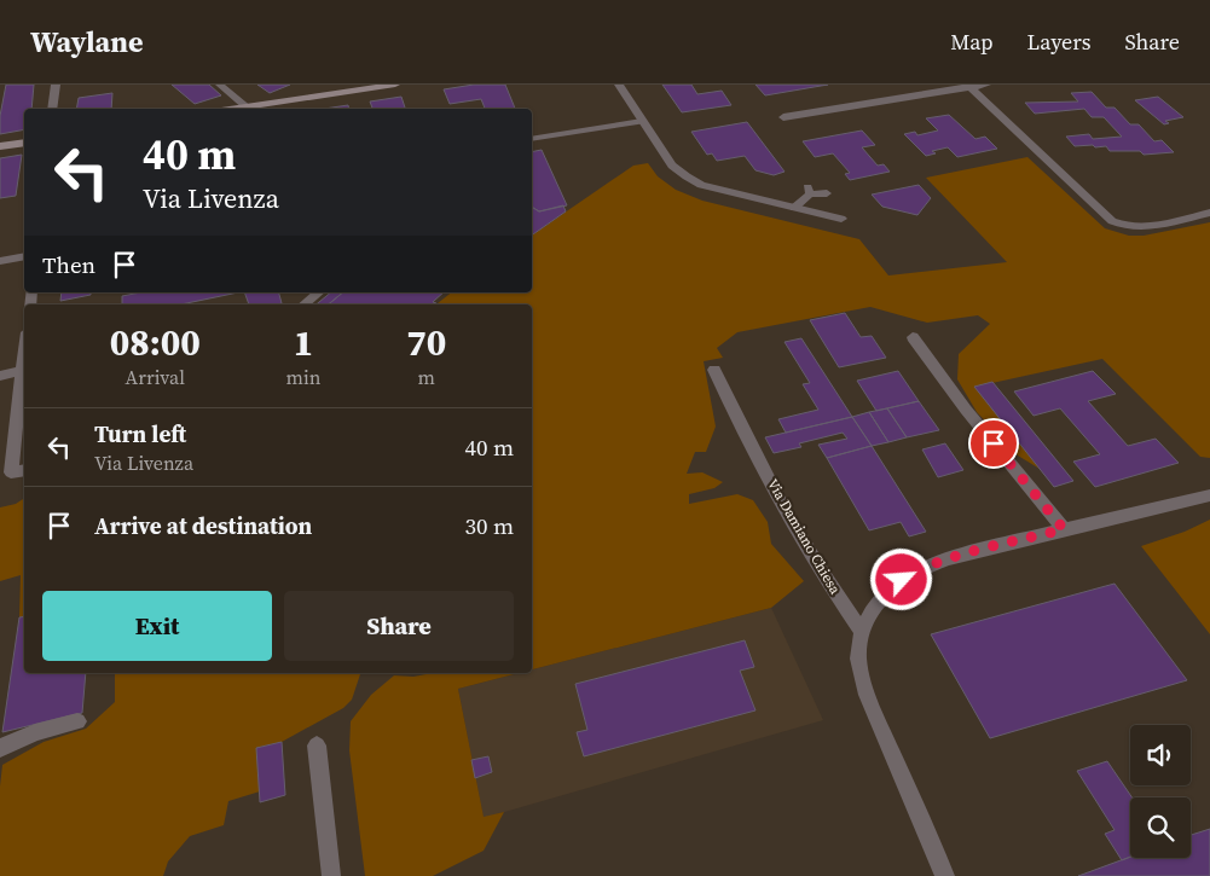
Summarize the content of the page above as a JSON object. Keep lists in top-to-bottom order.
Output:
{
  "streets": {
    "street": ["Via Damiano Chiesa"]
  },
  "page": {
    "header": "Waylane",
    "nav": ["Map", "Layers", "Share"],
    "turn": ["40 m", "Via Livenza"],
    "then": "Then",
    "eta": [
      "08:00",
      "Arrival",
      "1",
      "min",
      "70",
      "m"
    ],
    "list": [
      {
        "name": "Turn left",
        "note": "Via Livenza",
        "value": "40 m"
      },
      {
        "name": "Arrive at destination",
        "value": "30 m"
      }
    ],
    "buttons": ["Exit", "Share"]
  }
}
